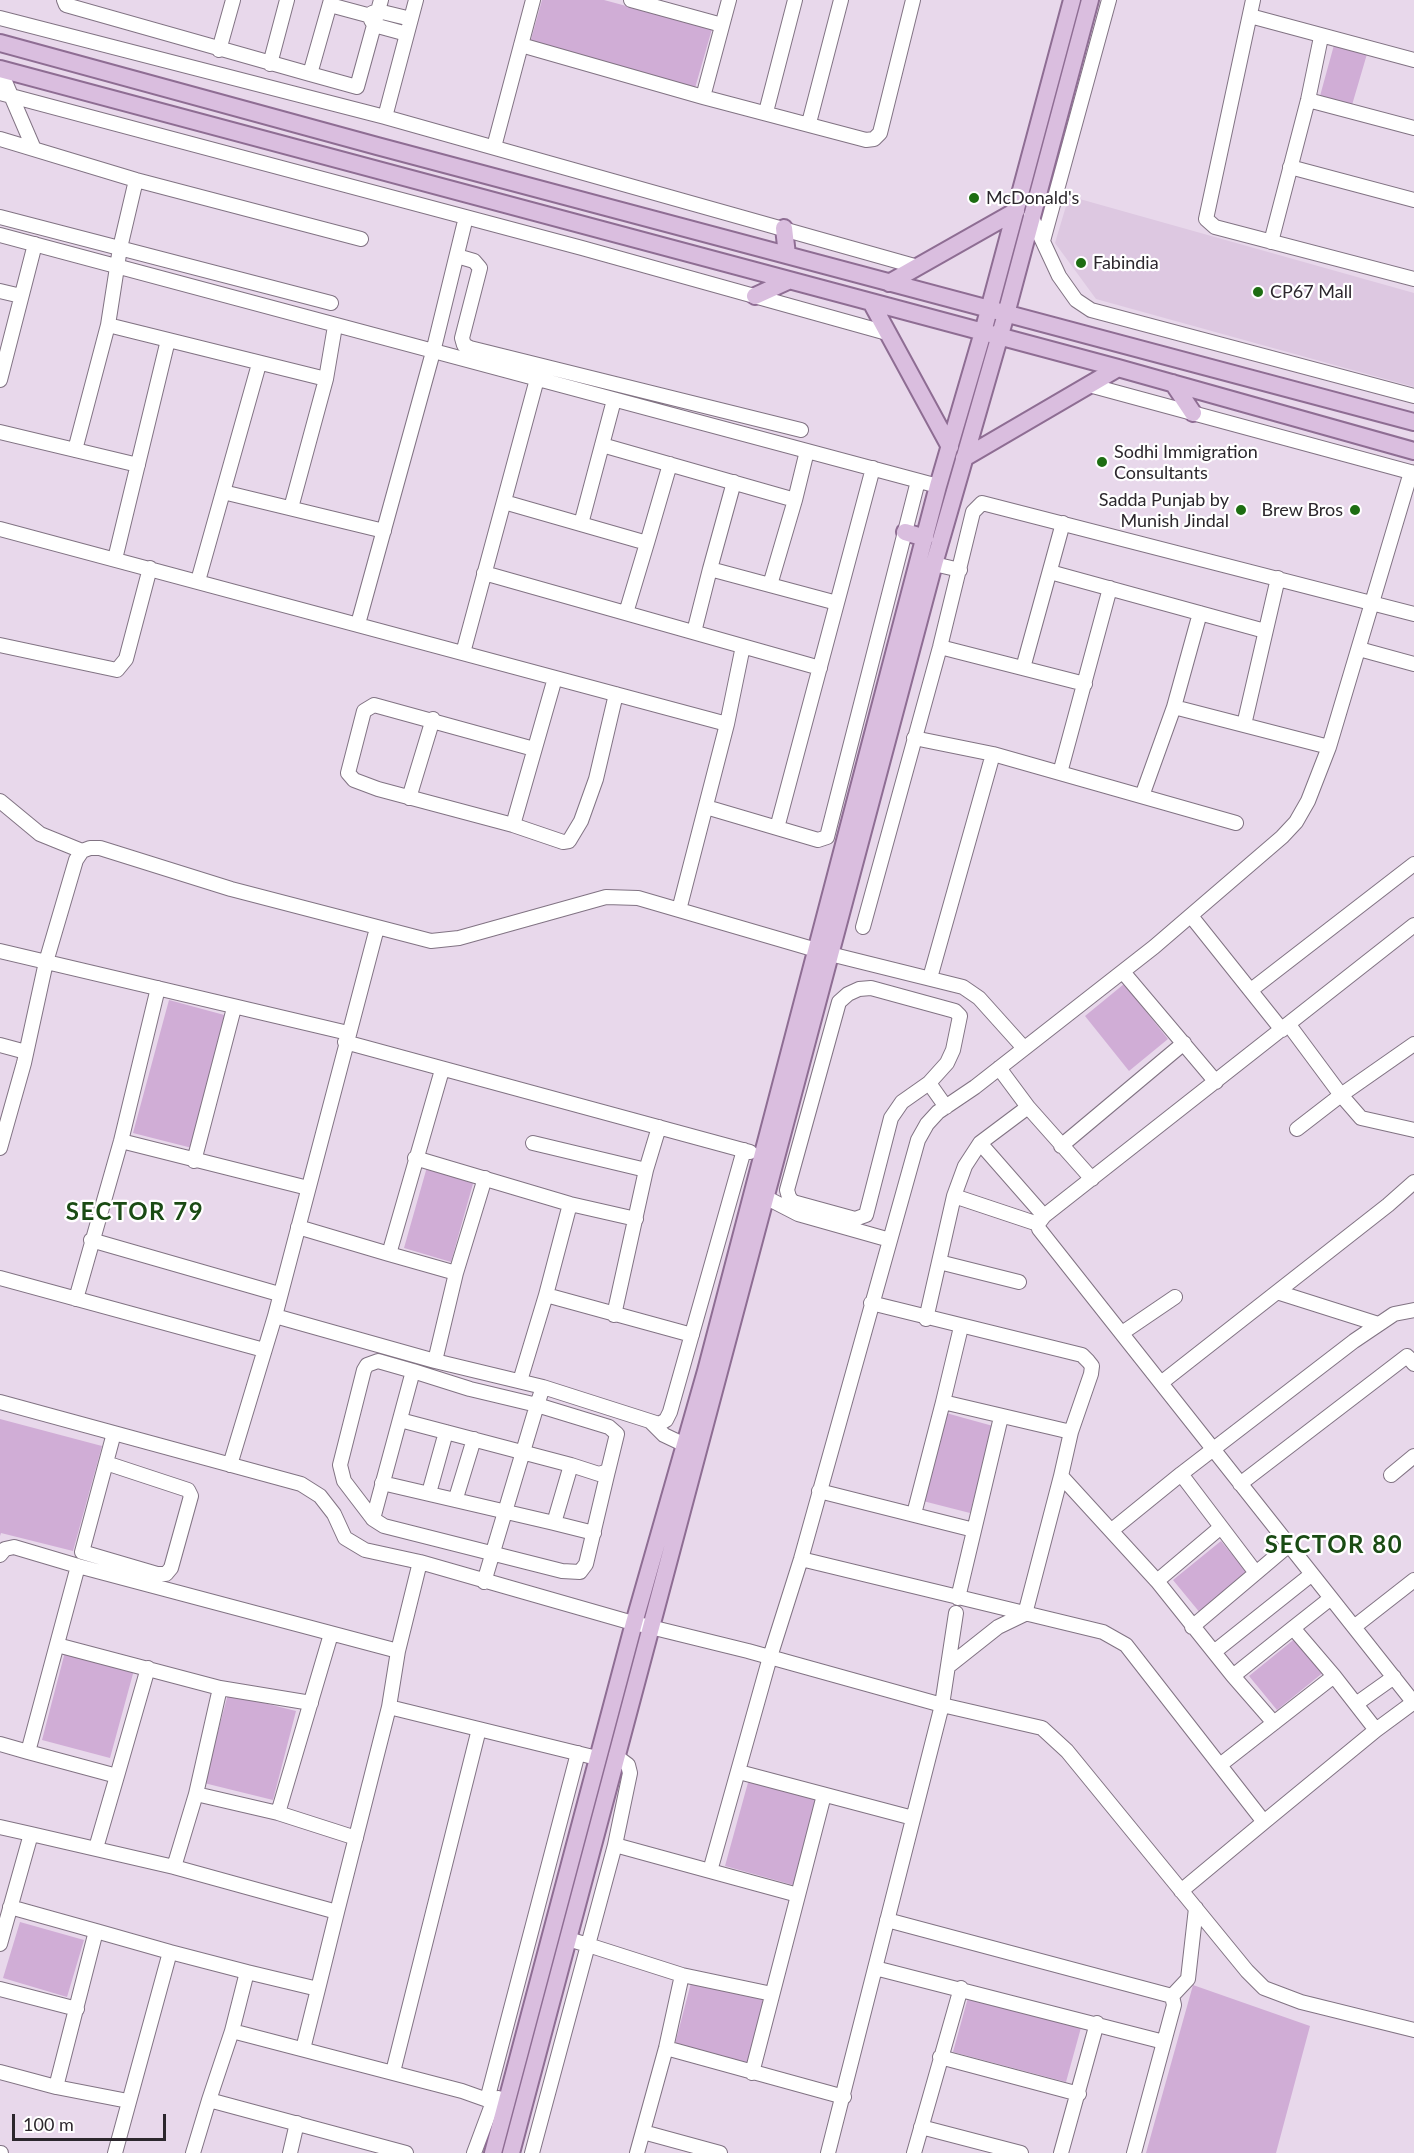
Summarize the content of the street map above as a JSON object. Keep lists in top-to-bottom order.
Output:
{
  "districts": ["SECTOR 79", "SECTOR 80"],
  "places": [
    "McDonald's",
    "Fabindia",
    "CP67 Mall",
    "Sodhi Immigration Consultants",
    "Sadda Punjab by Munish Jindal",
    "Brew Bros"
  ],
  "scale_bar": "100 m"
}
